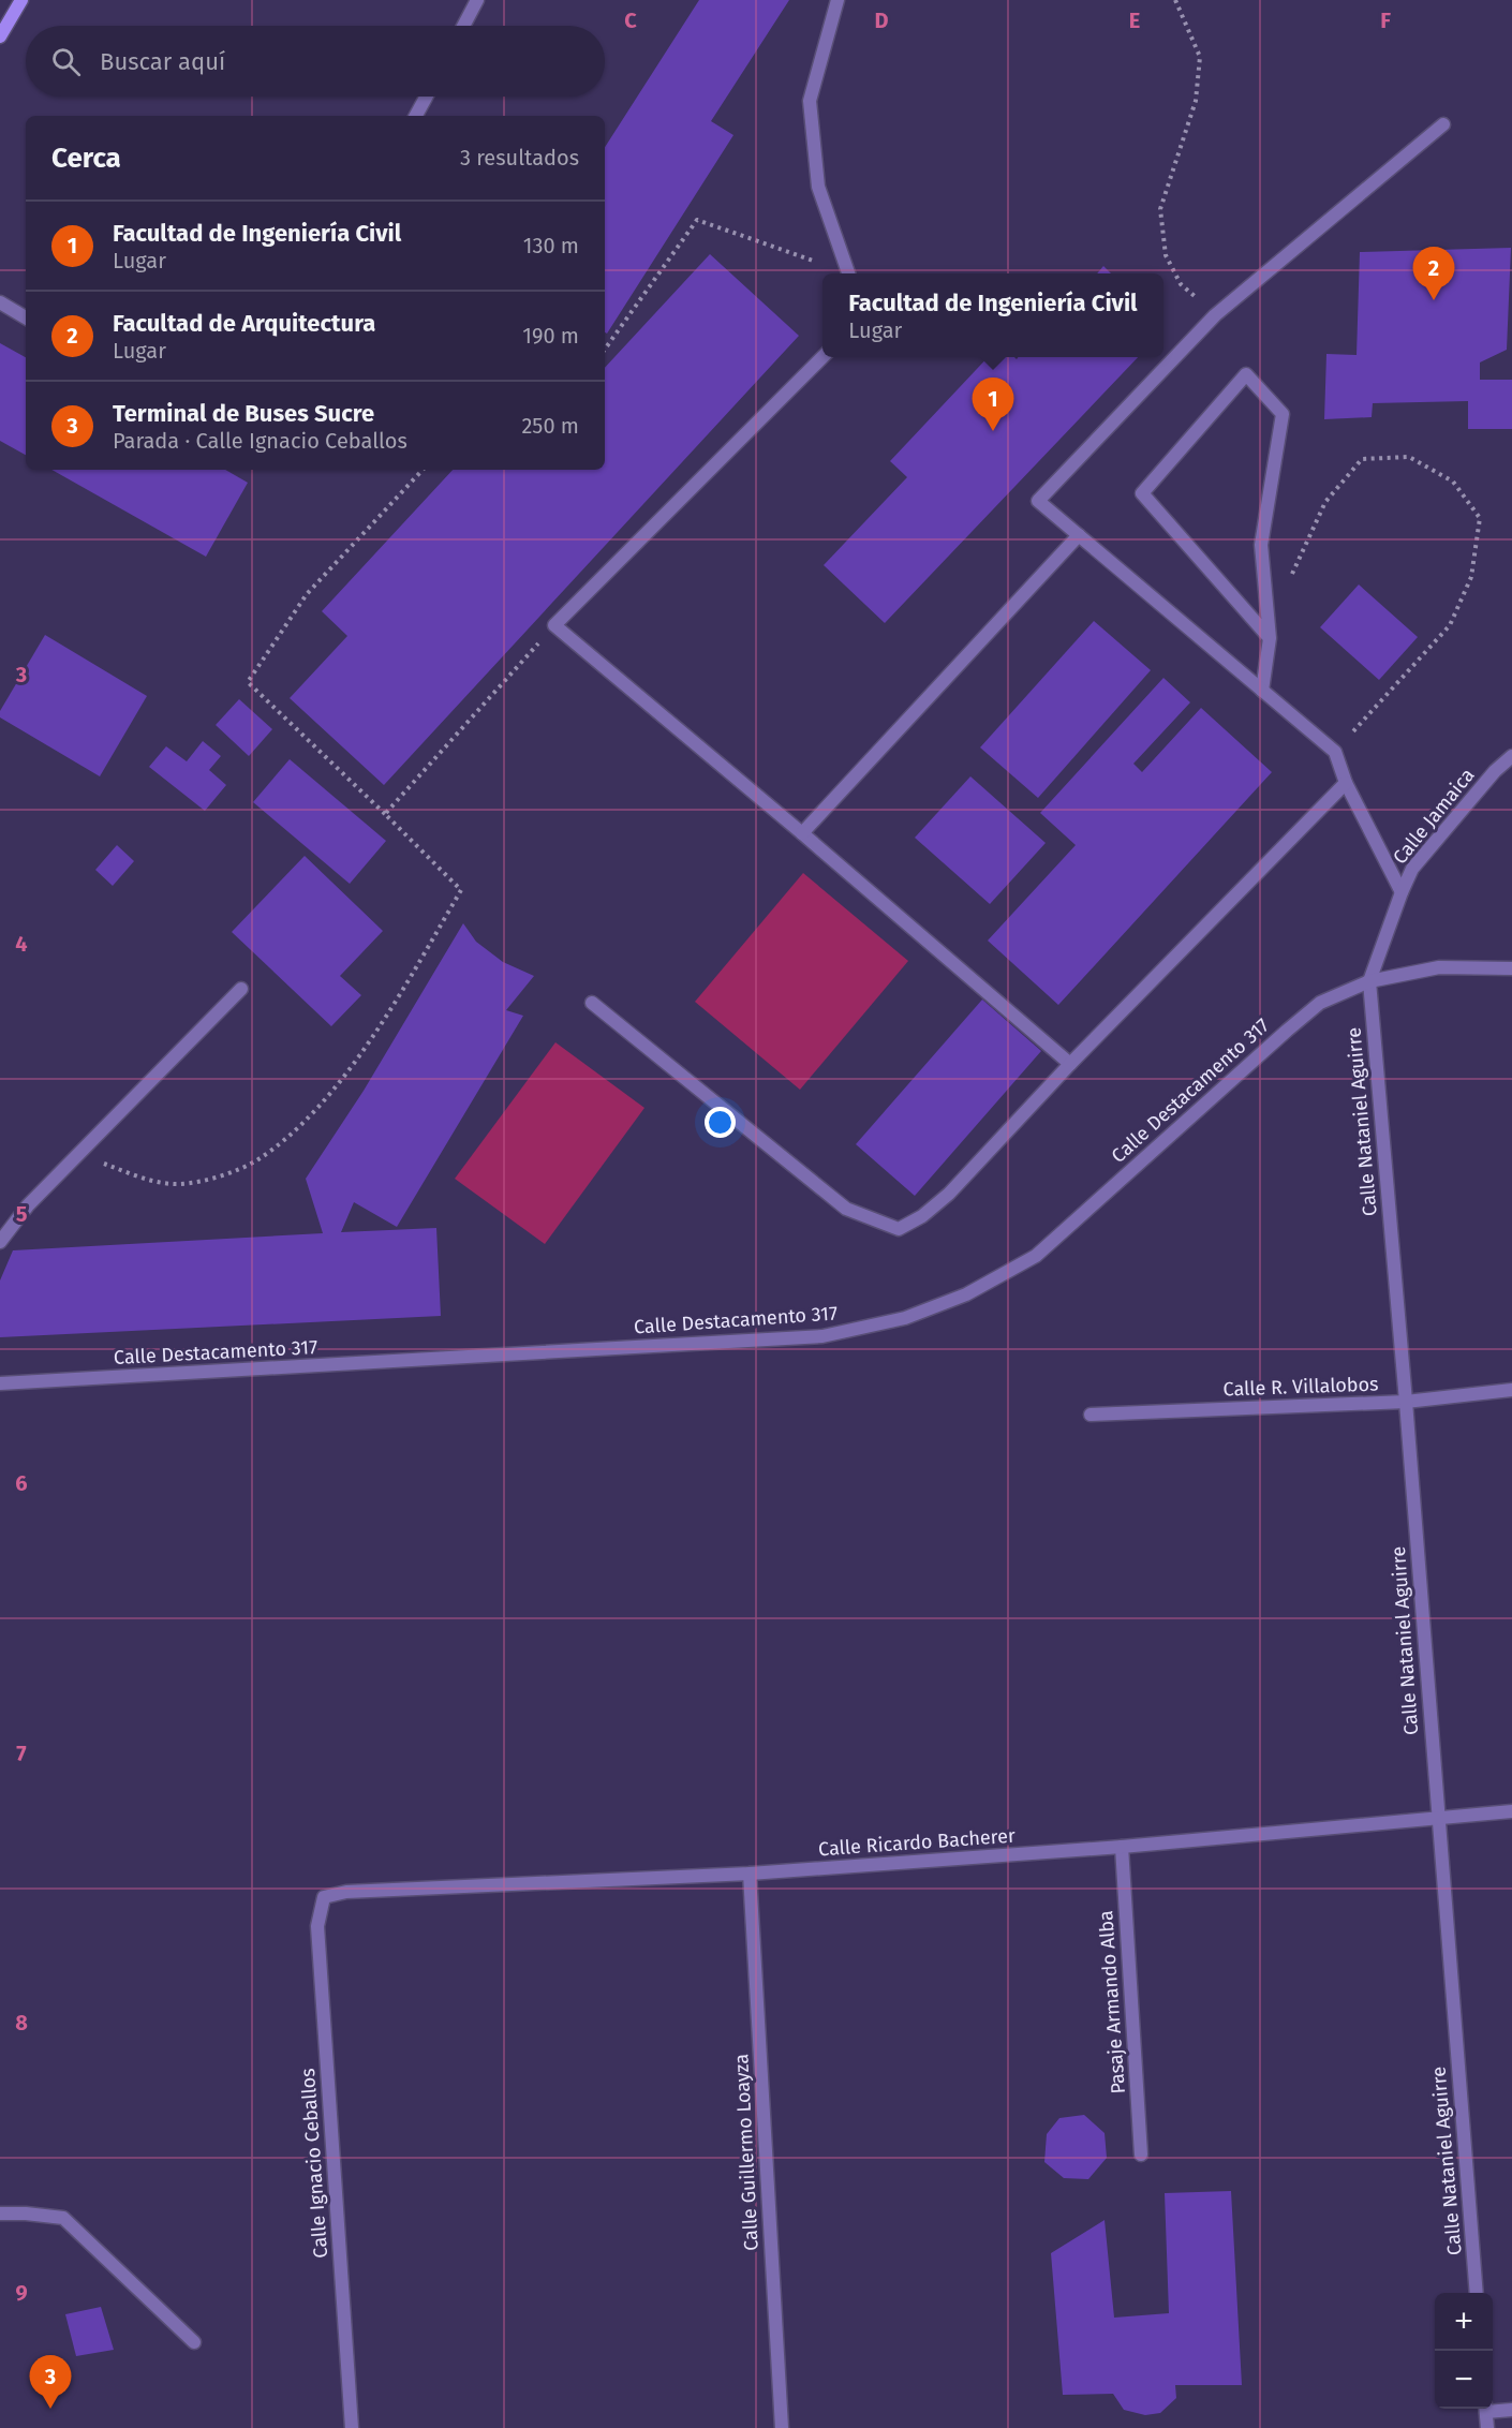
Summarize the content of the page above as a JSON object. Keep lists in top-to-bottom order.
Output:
{
  "streets": {
    "street": [
      "Calle Jamaica",
      "Calle Destacamento 317",
      "Calle Nataniel Aguirre",
      "Calle R. Villalobos",
      "Calle Ricardo Bacherer",
      "Pasaje Armando Alba",
      "Calle Guillermo Loayza",
      "Calle Ignacio Ceballos"
    ]
  },
  "crossings": [
    ["Calle Jamaica", "Calle Destacamento 317"],
    ["Calle Jamaica", "Calle Nataniel Aguirre"],
    ["Calle Destacamento 317", "Calle Nataniel Aguirre"],
    ["Calle Nataniel Aguirre", "Calle R. Villalobos"],
    ["Calle Nataniel Aguirre", "Calle Ricardo Bacherer"],
    ["Calle Ricardo Bacherer", "Pasaje Armando Alba"],
    ["Calle Ricardo Bacherer", "Calle Guillermo Loayza"],
    ["Calle Ricardo Bacherer", "Calle Ignacio Ceballos"]
  ],
  "page": {
    "search": "Buscar aquí",
    "heading": ["Cerca", "3 resultados"],
    "list": [
      {
        "mark": "1",
        "name": "Facultad de Ingeniería Civil",
        "note": "Lugar",
        "value": "130 m"
      },
      {
        "mark": "2",
        "name": "Facultad de Arquitectura",
        "note": "Lugar",
        "value": "190 m"
      },
      {
        "mark": "3",
        "name": "Terminal de Buses Sucre",
        "note": "Parada · Calle Ignacio Ceballos",
        "value": "250 m"
      }
    ],
    "pins": ["2", "1", "3"],
    "popup": ["Facultad de Ingeniería Civil", "Lugar"],
    "map_buttons": ["+", "−"]
  },
  "grid": {
    "columns": [
      "C",
      "D",
      "E",
      "F"
    ],
    "rows": [
      "3",
      "4",
      "5",
      "6",
      "7",
      "8",
      "9"
    ]
  }
}
